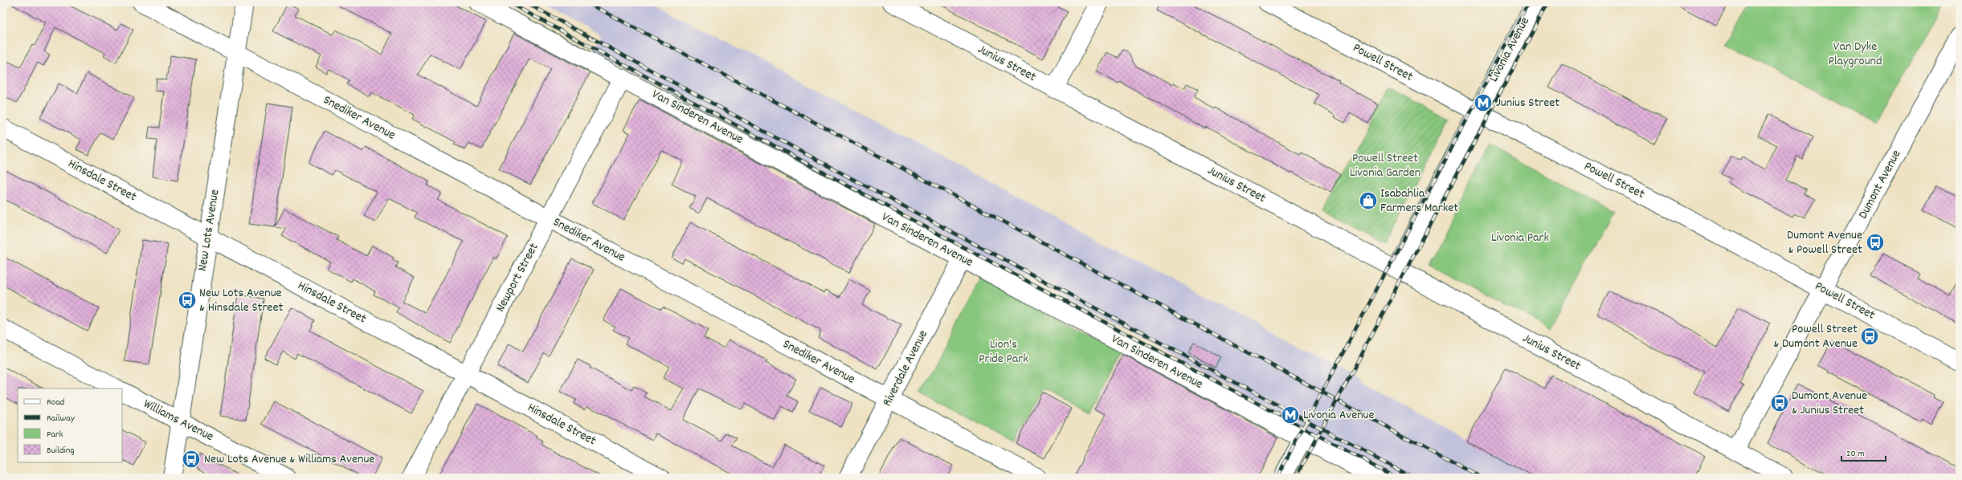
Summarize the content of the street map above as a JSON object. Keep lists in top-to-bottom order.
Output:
{
  "streets": {
    "street": [
      "Livonia Avenue",
      "Powell Street",
      "Junius Street",
      "Van Sinderen Avenue",
      "Snediker Avenue",
      "Hinsdale Street",
      "Dumont Avenue",
      "New Lots Avenue",
      "Newport Street",
      "Riverdale Avenue",
      "Williams Avenue"
    ]
  },
  "crossings": [
    ["Livonia Avenue", "Powell Street"],
    ["Livonia Avenue", "Junius Street"],
    ["Powell Street", "Dumont Avenue"],
    ["Junius Street", "Dumont Avenue"],
    ["Van Sinderen Avenue", "Newport Street"],
    ["Van Sinderen Avenue", "Riverdale Avenue"],
    ["Snediker Avenue", "New Lots Avenue"],
    ["Snediker Avenue", "Newport Street"],
    ["Snediker Avenue", "Riverdale Avenue"],
    ["Hinsdale Street", "New Lots Avenue"],
    ["Hinsdale Street", "Newport Street"],
    ["New Lots Avenue", "Williams Avenue"]
  ],
  "parks": [
    "Van Dyke Playground",
    "Powell Street Livonia Garden",
    "Livonia Park",
    "Lion's Pride Park"
  ],
  "places": {
    "metro station": ["Junius Street", "Livonia Avenue"],
    "shop": ["Isabahlia Farmers Market"],
    "bus stop": [
      "Dumont Avenue & Powell Street",
      "New Lots Avenue & Hinsdale Street",
      "Powell Street & Dumont Avenue",
      "Dumont Avenue & Junius Street",
      "New Lots Avenue & Williams Avenue"
    ]
  },
  "legend": [
    "Road",
    "Railway",
    "Park",
    "Building"
  ],
  "scale_bar": "20 m"
}
